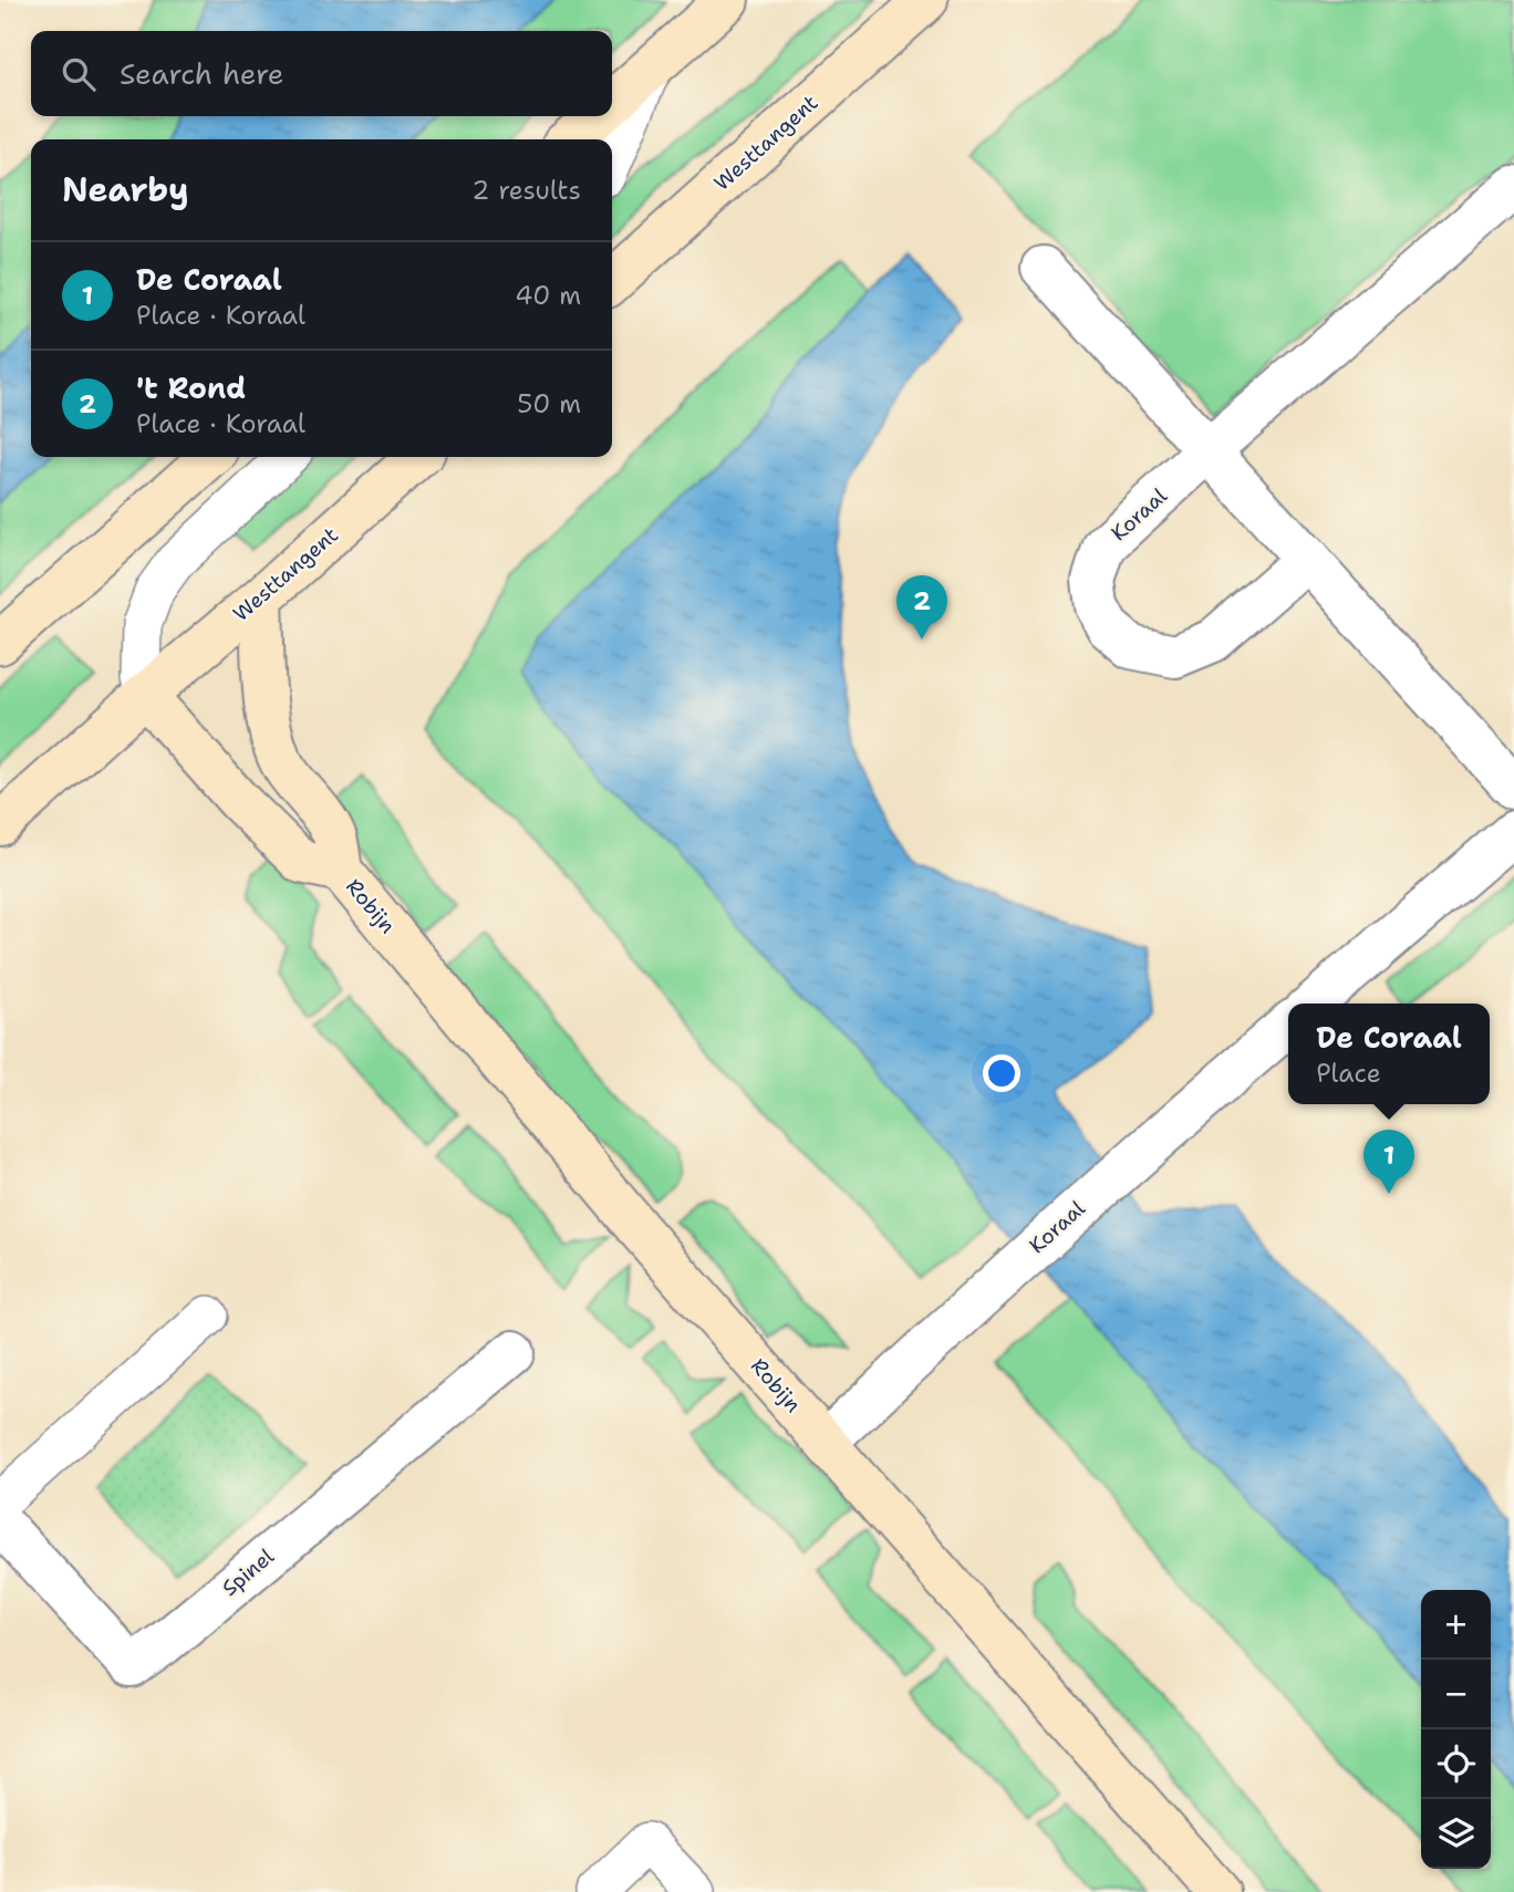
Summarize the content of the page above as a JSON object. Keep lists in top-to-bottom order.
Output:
{
  "streets": {
    "street": [
      "Westtangent",
      "Koraal",
      "Robijn",
      "Spinel"
    ]
  },
  "crossings": [
    ["Westtangent", "Robijn"],
    ["Koraal", "Robijn"]
  ],
  "page": {
    "search": "Search here",
    "heading": ["Nearby", "2 results"],
    "list": [
      {
        "mark": "1",
        "name": "De Coraal",
        "note": "Place · Koraal",
        "value": "40 m"
      },
      {
        "mark": "2",
        "name": "'t Rond",
        "note": "Place · Koraal",
        "value": "50 m"
      }
    ],
    "pins": ["2", "1"],
    "popup": ["De Coraal", "Place"],
    "map_buttons": ["+", "−"]
  }
}
